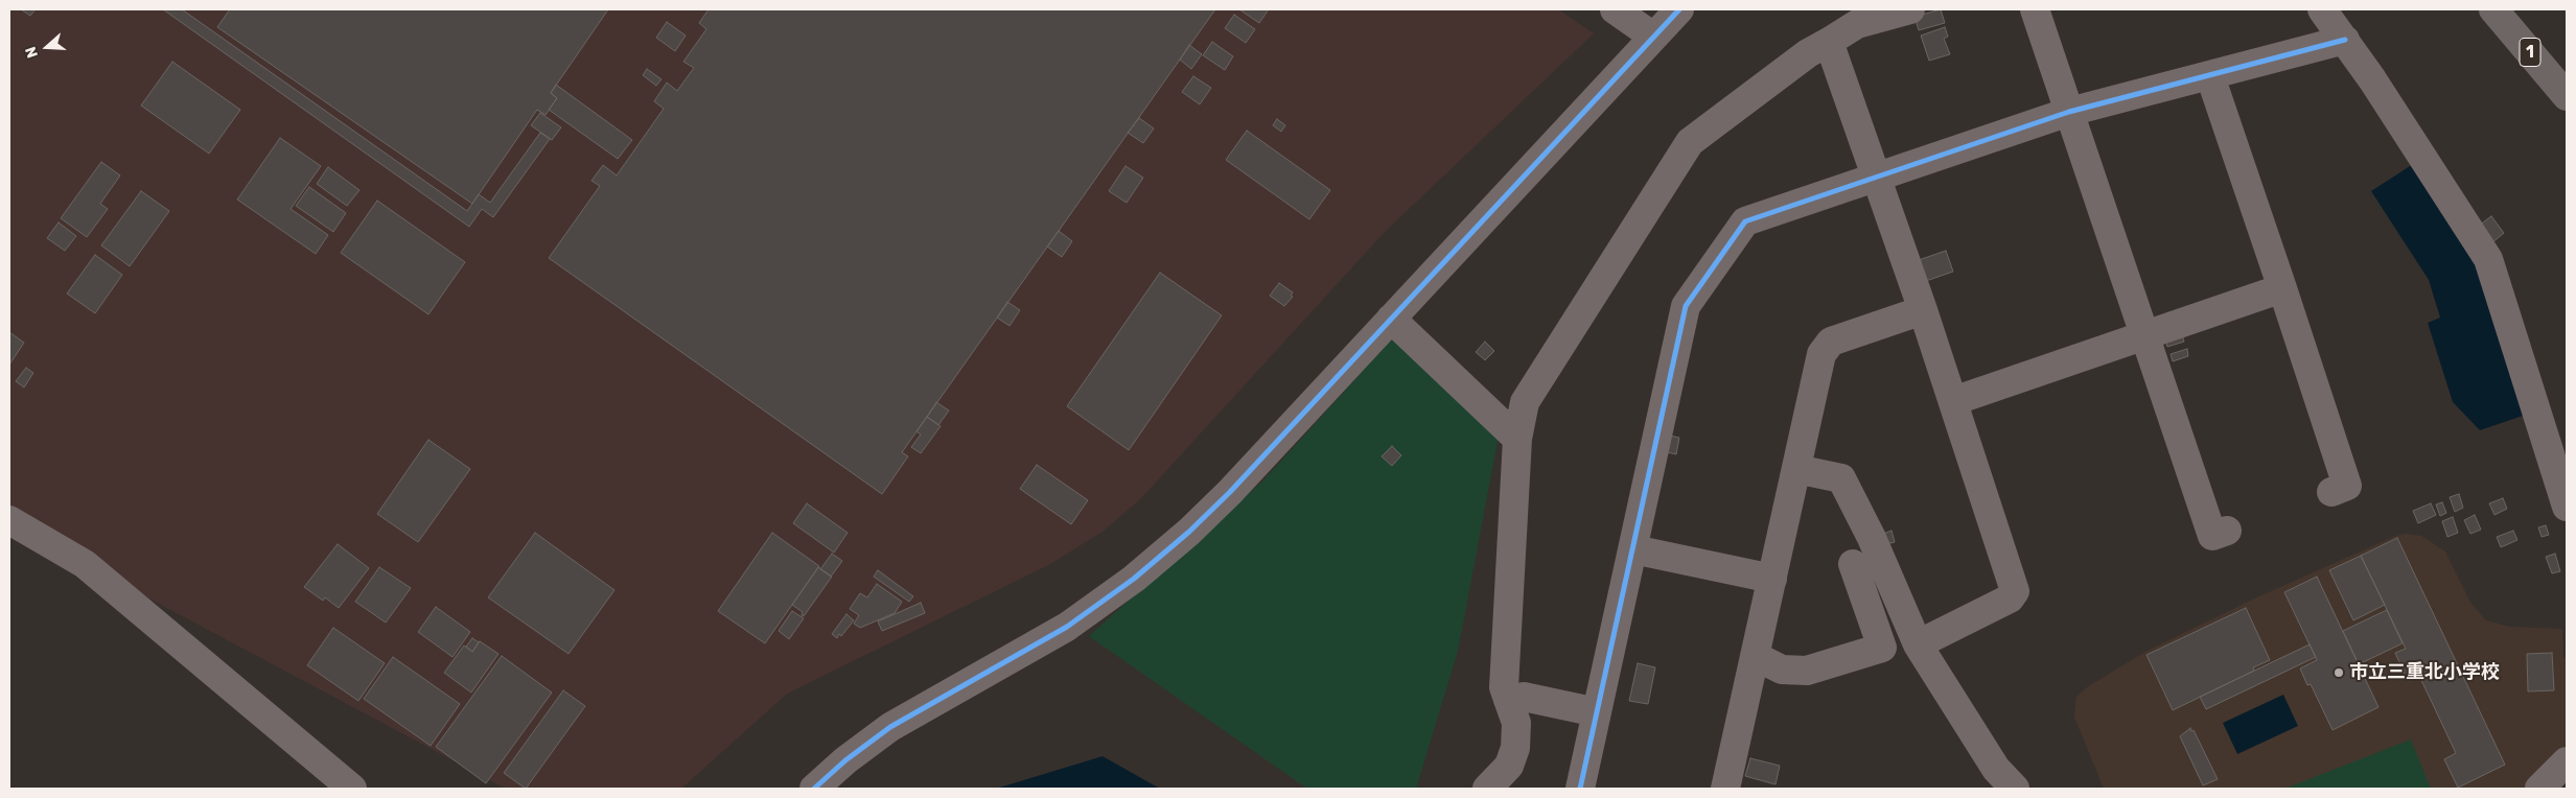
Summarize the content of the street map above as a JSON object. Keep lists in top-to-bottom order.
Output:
{
  "streets": {
    "highway": ["1"]
  },
  "places": ["市立三重北小学校"],
  "north": "left"
}
